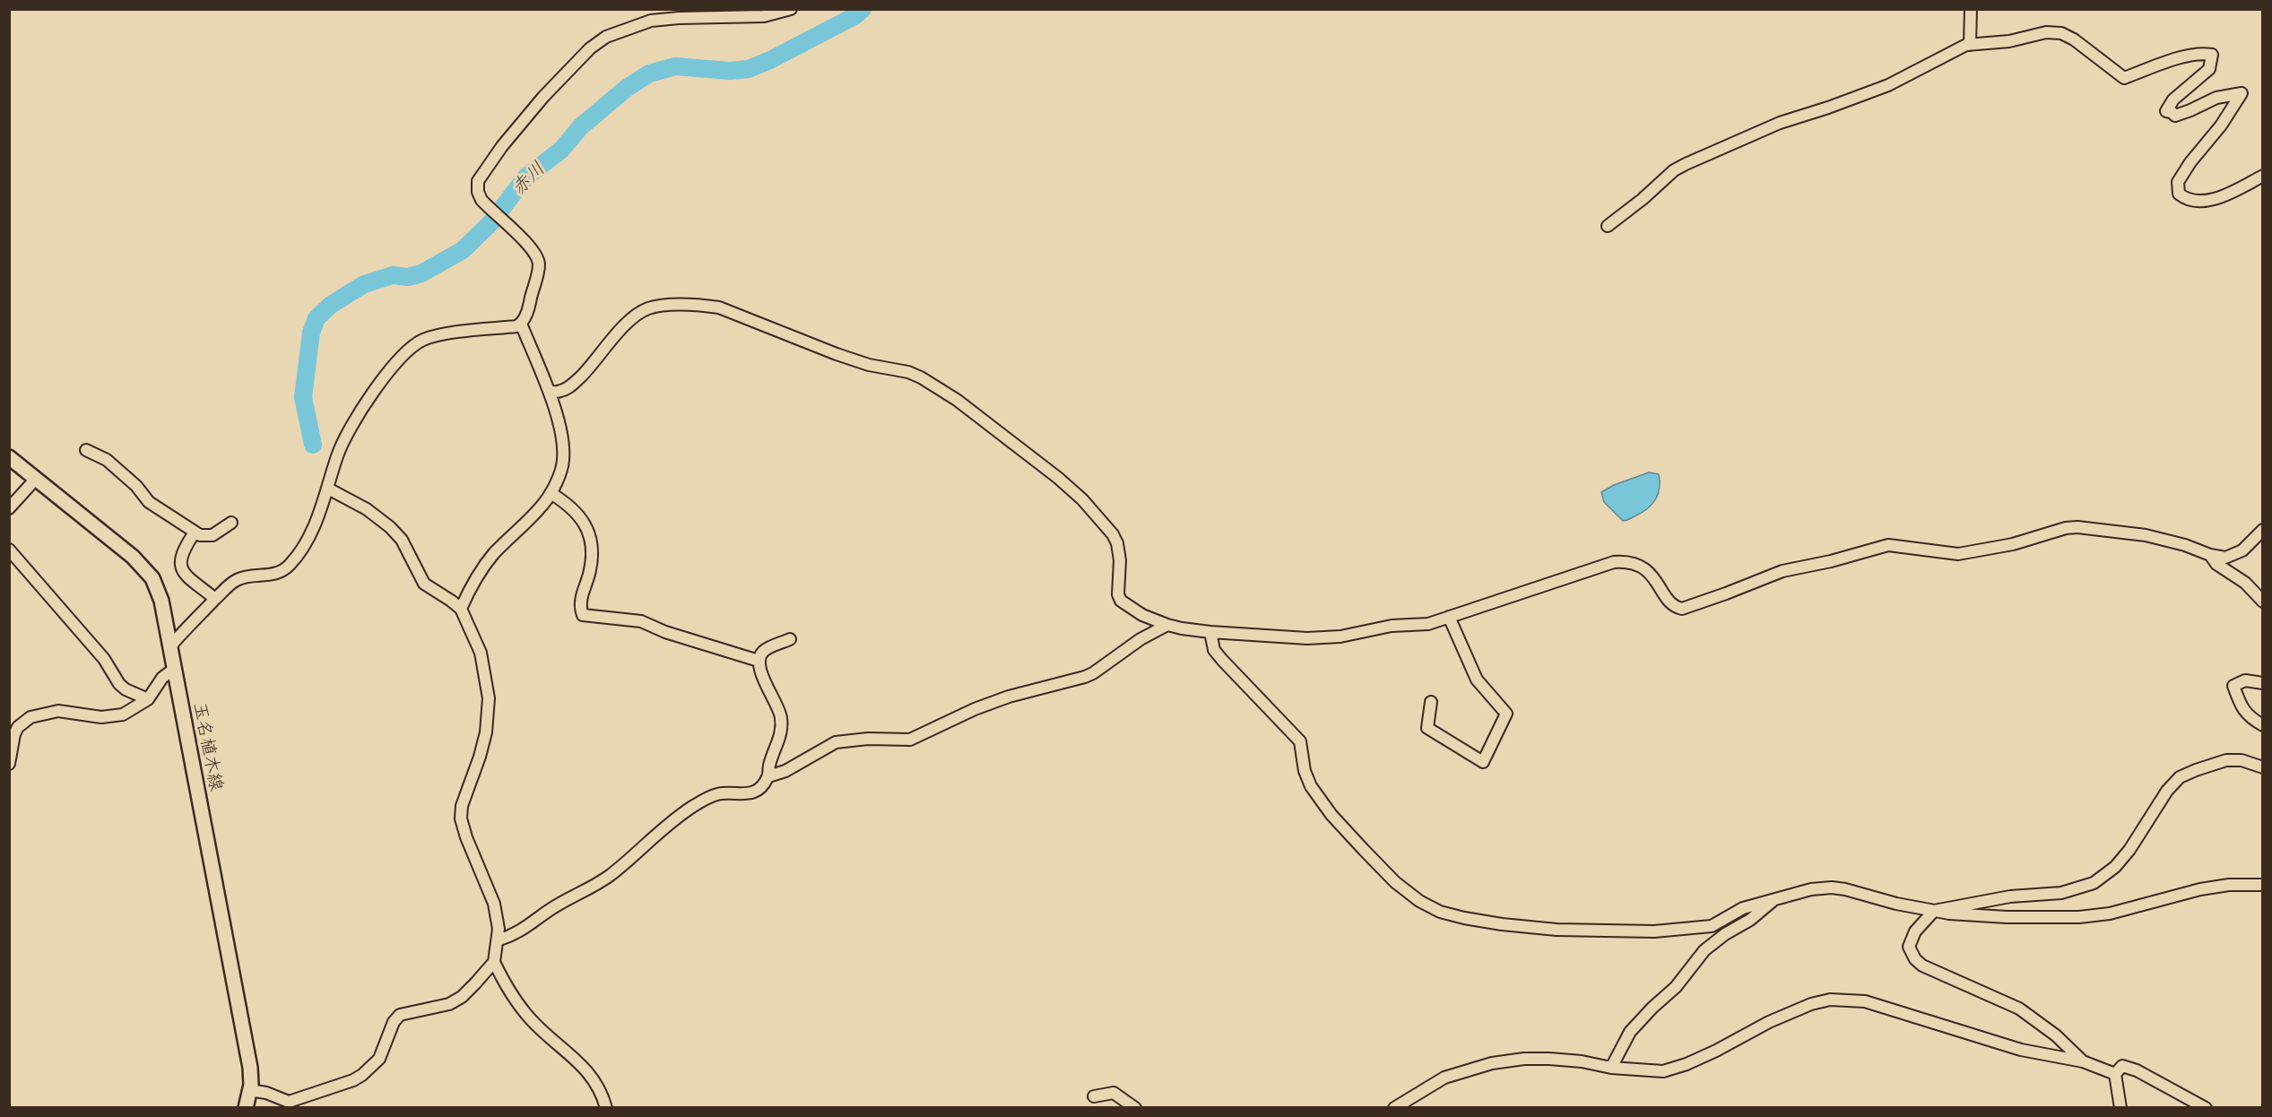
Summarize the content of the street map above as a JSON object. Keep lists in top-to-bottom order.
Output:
{
  "streets": {
    "main road": ["玉名植木線"]
  },
  "water": ["赤川"]
}
